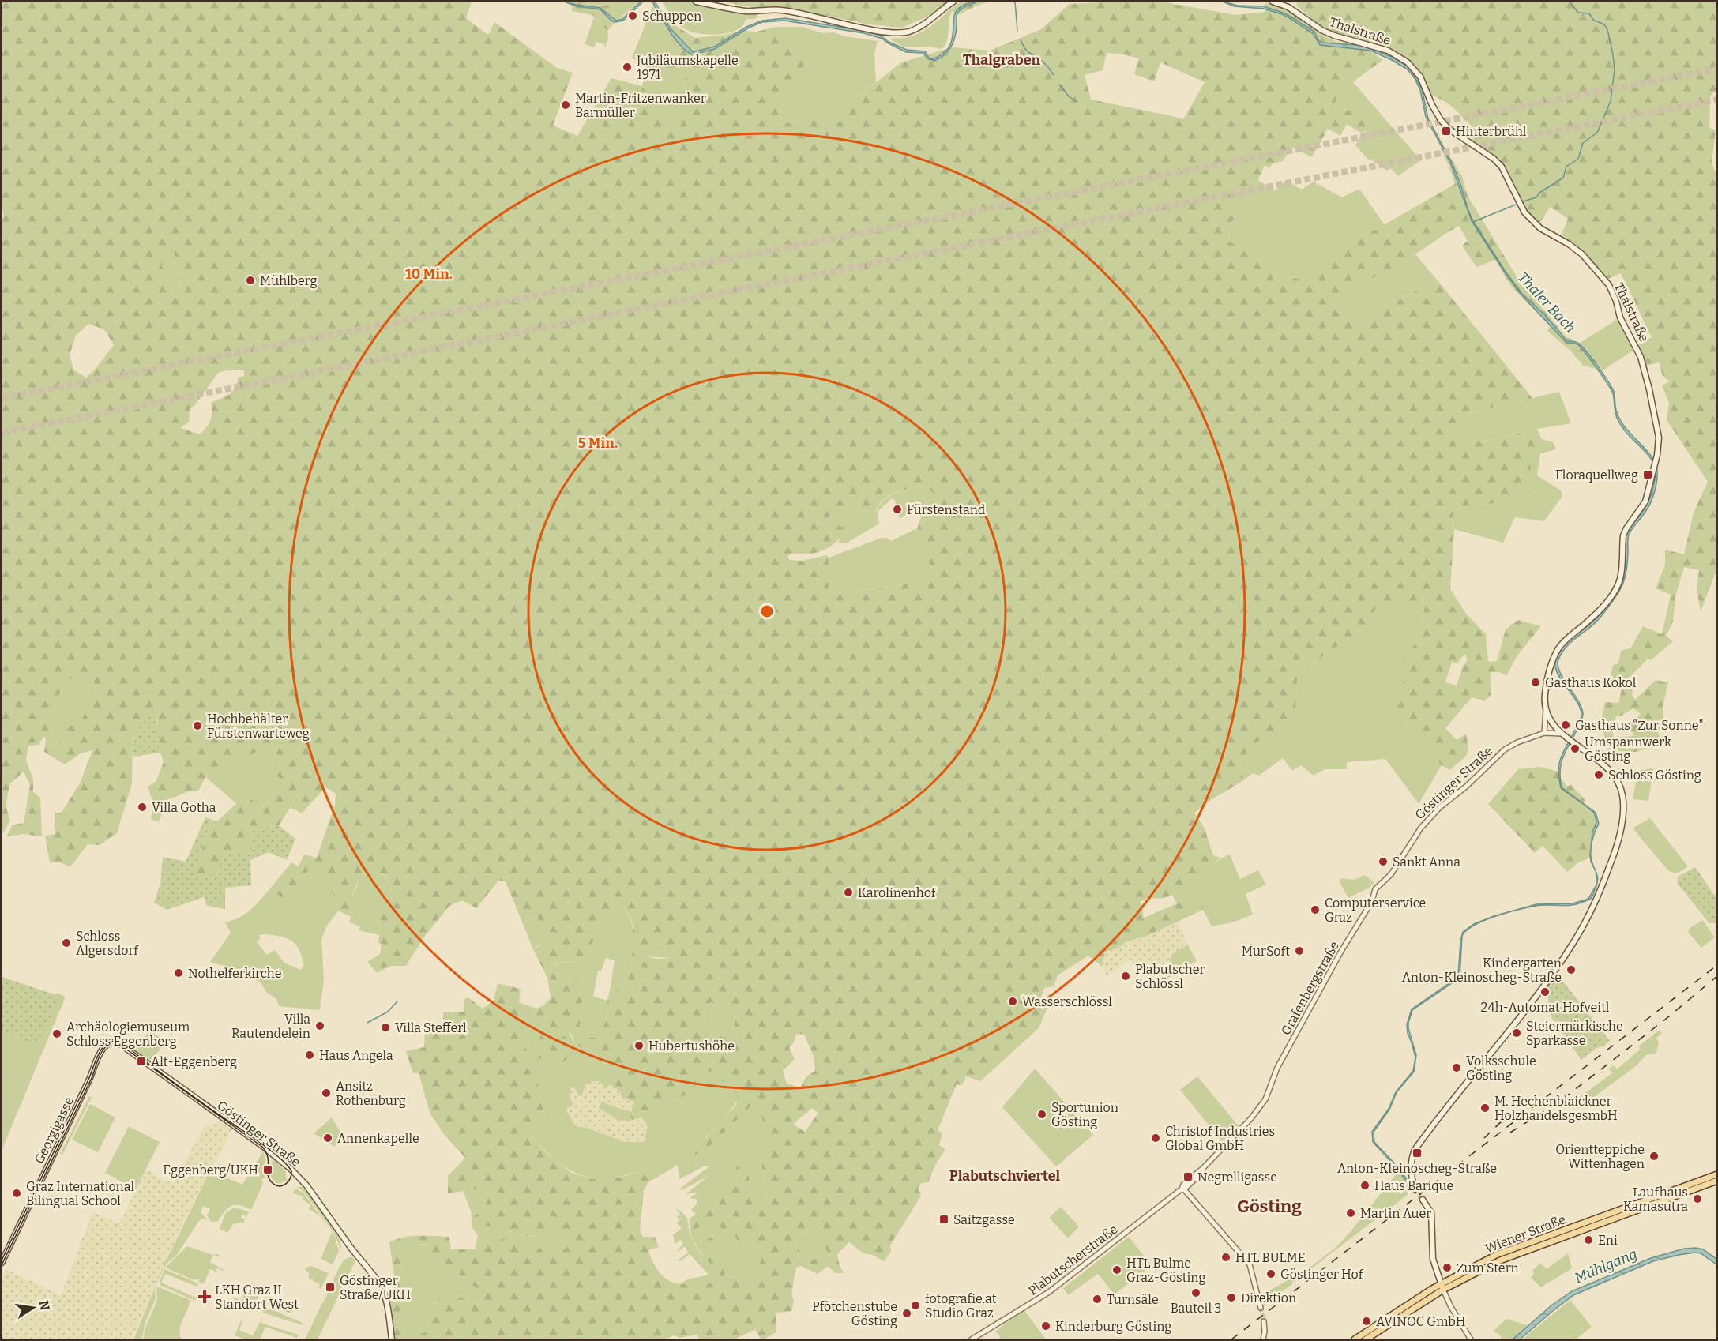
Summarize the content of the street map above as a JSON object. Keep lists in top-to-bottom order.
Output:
{
  "streets": {
    "main road": [
      "Thalstraße",
      "Göstinger Straße",
      "Georgigasse",
      "Wiener Straße"
    ],
    "street": ["Grafenbergstraße", "Plabutscherstraße"]
  },
  "crossings": [
    ["Göstinger Straße", "Grafenbergstraße"],
    ["Göstinger Straße", "Georgigasse"],
    ["Grafenbergstraße", "Plabutscherstraße"]
  ],
  "districts": ["Thalgraben", "Plabutschviertel", "Gösting"],
  "water": ["Thaler Bach", "Mühlgang"],
  "places": {
    "other": [
      "Schuppen",
      "Jubiläumskapelle 1971",
      "Martin-Fritzenwanker Barmüller",
      "Mühlberg",
      "Fürstenstand",
      "Gasthaus Kokol",
      "Gasthaus \"Zur Sonne\"",
      "Hochbehälter Fürstenwarteweg",
      "Umspannwerk Gösting",
      "Schloss Gösting",
      "Villa Gotha",
      "Sankt Anna",
      "Karolinenhof",
      "Computerservice Graz",
      "Schloss Algersdorf",
      "MurSoft",
      "Kindergarten Anton-Kleinoscheg-Straße",
      "Nothelferkirche",
      "Plabutscher Schlössl",
      "24h-Automat Hofveitl",
      "Wasserschlössl",
      "Villa Rautendelein",
      "Villa Stefferl",
      "Steiermärkische Sparkasse",
      "Archäologiemuseum Schloss Eggenberg",
      "Hubertushöhe",
      "Haus Angela",
      "Volksschule Gösting",
      "Ansitz Rothenburg",
      "M. Hechenblaickner HolzhandelsgesmbH",
      "Sportunion Gösting",
      "Annenkapelle",
      "Christof Industries Global GmbH",
      "Orientteppiche Wittenhagen",
      "Haus Barique",
      "Graz International Bilingual School",
      "Laufhaus Kamasutra",
      "Martin Auer",
      "Eni",
      "HTL BULME",
      "Zum Stern",
      "HTL Bulme Graz-Gösting",
      "Göstinger Hof",
      "Bauteil 3",
      "Direktion",
      "Turnsäle",
      "fotografie.at Studio Graz",
      "Pfötchenstube Gösting",
      "AVINOC GmbH",
      "Kinderburg Gösting"
    ],
    "transit": [
      "Hinterbrühl",
      "Floraquellweg",
      "Alt-Eggenberg",
      "Anton-Kleinoscheg-Straße",
      "Eggenberg/UKH",
      "Negrelligasse",
      "Saitzgasse",
      "Göstinger Straße/UKH"
    ],
    "health": ["LKH Graz II Standort West"]
  },
  "north": "right",
  "rings": ["10 Min.", "5 Min."]
}
